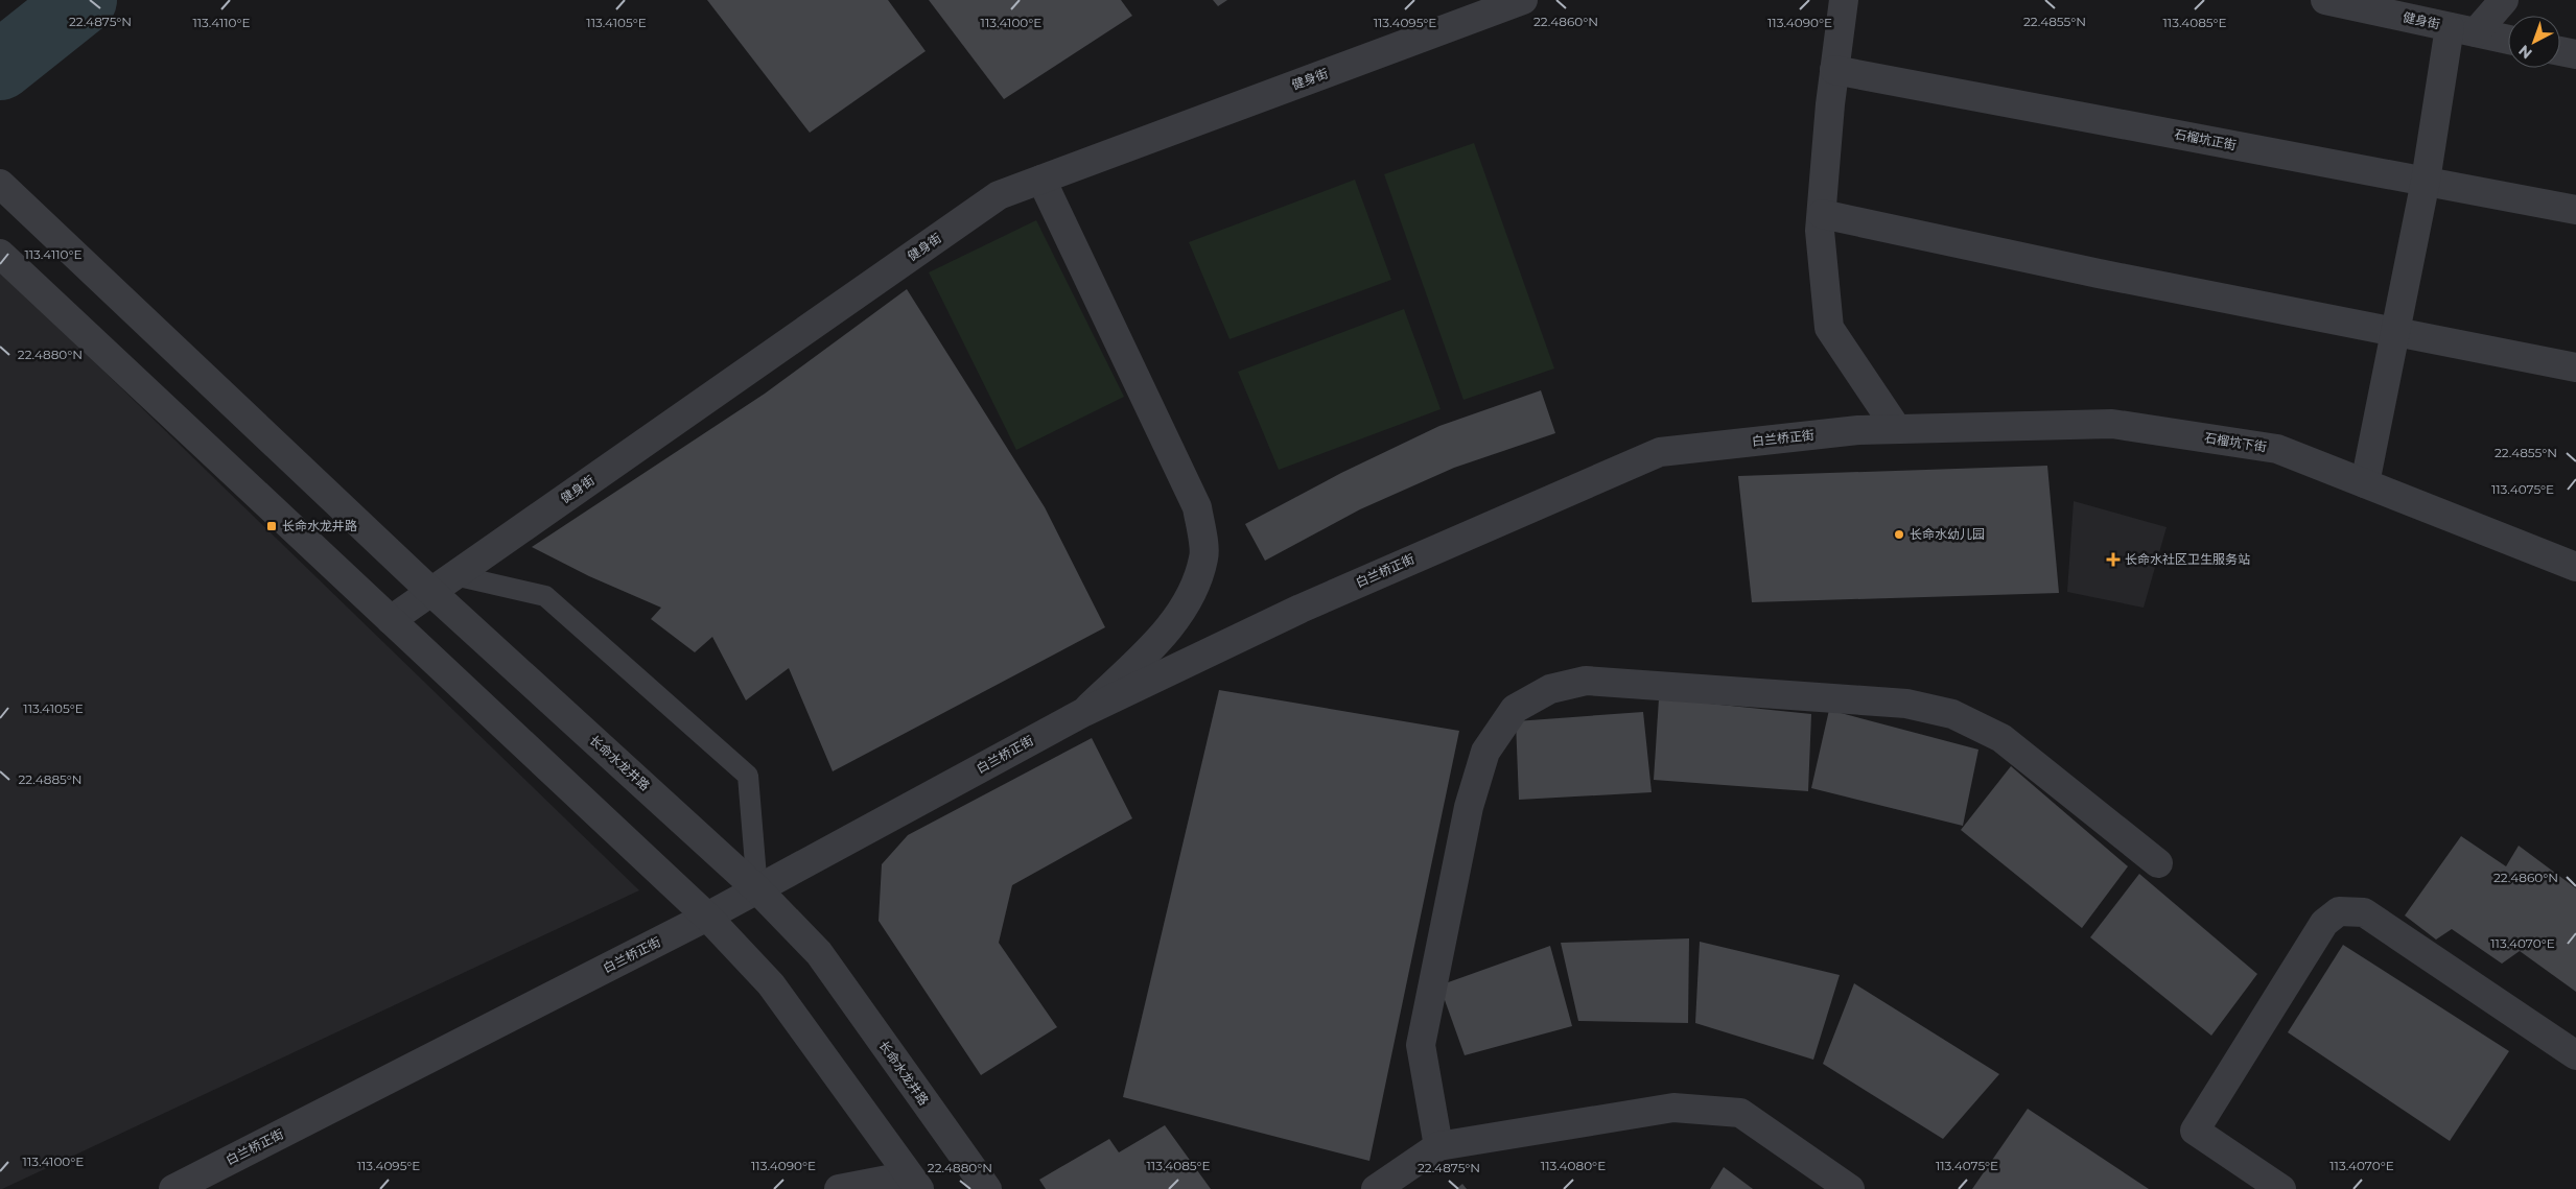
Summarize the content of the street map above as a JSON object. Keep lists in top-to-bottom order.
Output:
{
  "streets": {
    "street": [
      "健身街",
      "石榴坑正街",
      "白兰桥正街",
      "石榴坑下街",
      "长命水龙井路"
    ]
  },
  "crossings": [
    ["健身街", "长命水龙井路"],
    ["白兰桥正街", "石榴坑下街"],
    ["白兰桥正街", "长命水龙井路"]
  ],
  "places": {
    "transit": ["长命水龙井路"],
    "other": ["长命水幼儿园"],
    "health": ["长命水社区卫生服务站"]
  },
  "north": "bottom left",
  "coordinates": [
    "22.4875°N",
    "22.4860°N",
    "22.4855°N",
    "113.4110°E",
    "113.4105°E",
    "113.4100°E",
    "113.4095°E",
    "113.4090°E",
    "113.4085°E",
    "22.4880°N",
    "113.4075°E",
    "22.4885°N",
    "113.4070°E",
    "113.4080°E"
  ]
}
